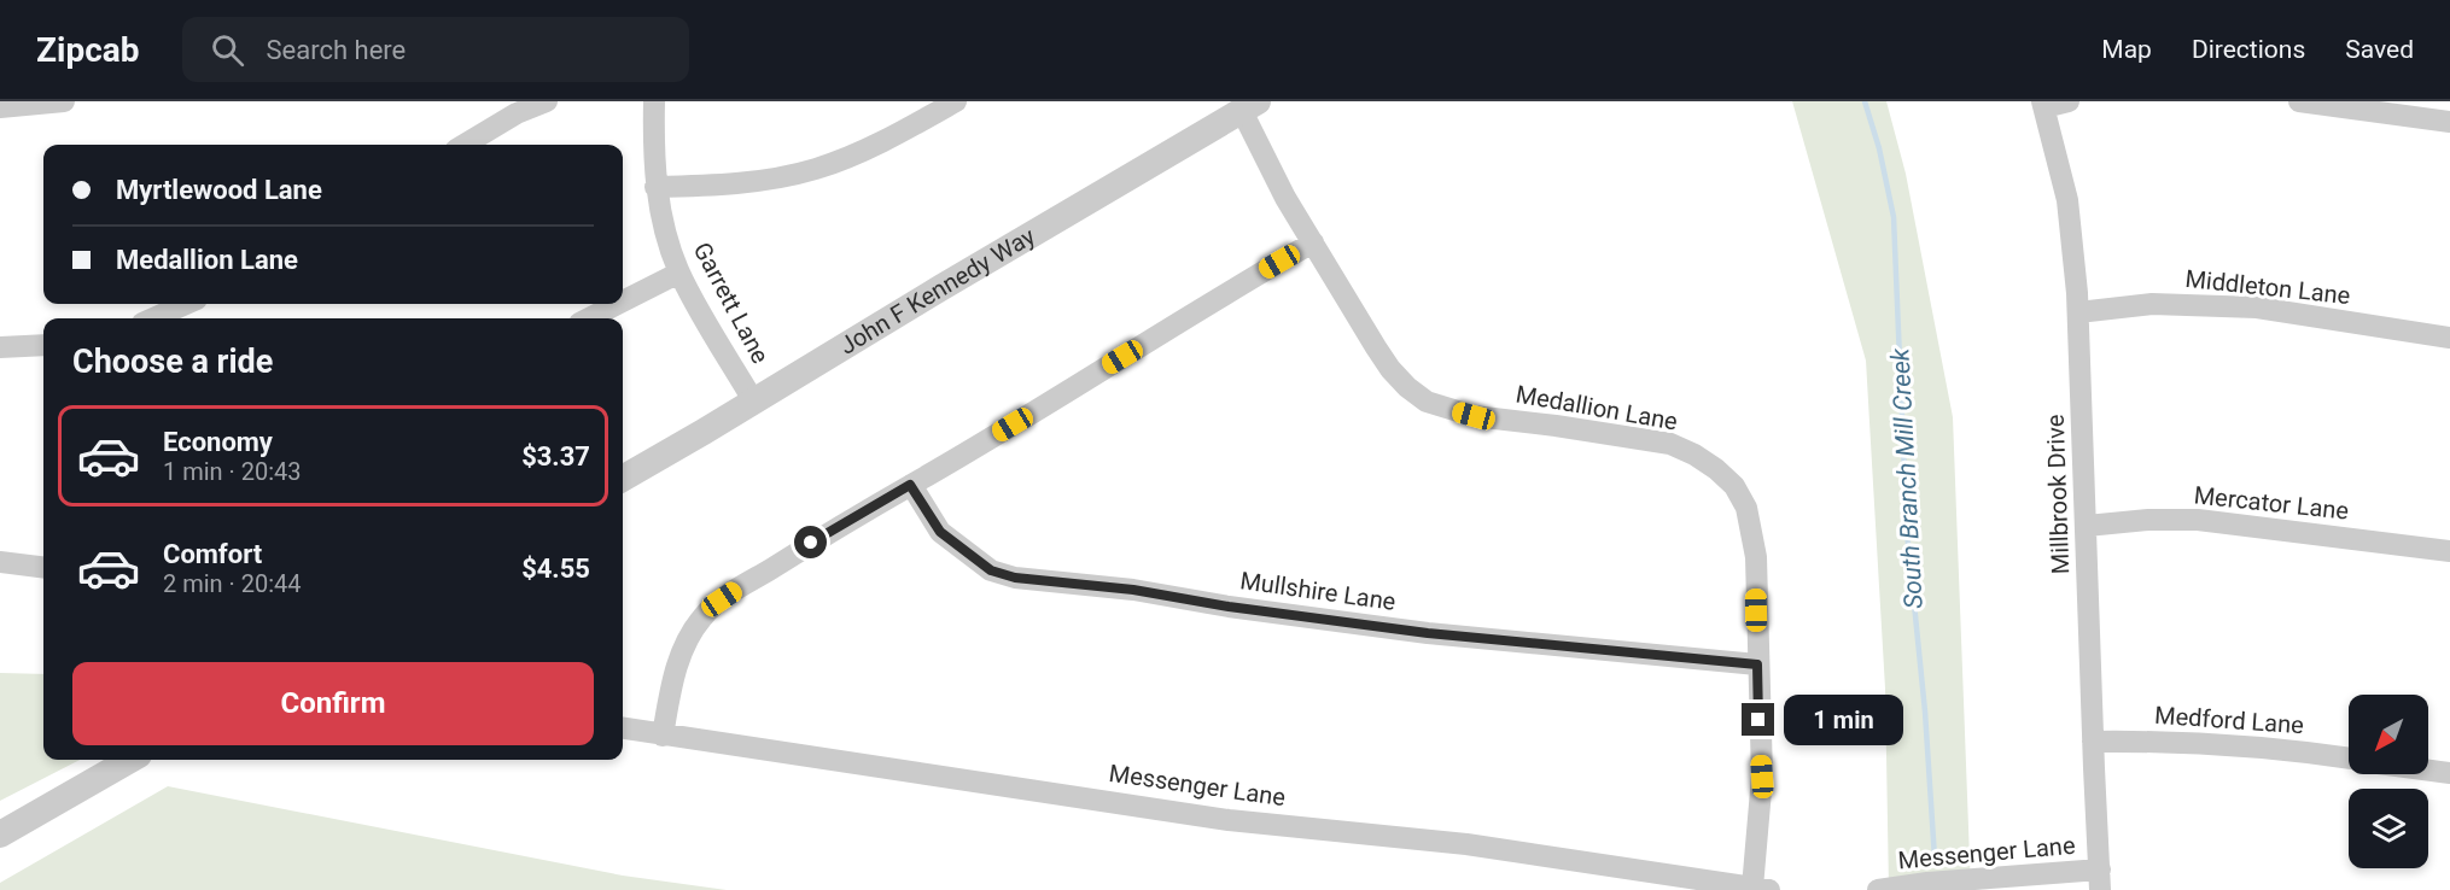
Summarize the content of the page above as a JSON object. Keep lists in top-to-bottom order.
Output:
{
  "streets": {
    "street": [
      "Middleton Lane",
      "John F Kennedy Way",
      "Garrett Lane",
      "Medallion Lane",
      "Millbrook Drive",
      "Mercator Lane",
      "Mullshire Lane",
      "Medford Lane",
      "Messenger Lane"
    ]
  },
  "crossings": [
    ["Middleton Lane", "Millbrook Drive"],
    ["John F Kennedy Way", "Garrett Lane"],
    ["John F Kennedy Way", "Medallion Lane"],
    ["Medallion Lane", "Mullshire Lane"],
    ["Medallion Lane", "Messenger Lane"],
    ["Millbrook Drive", "Mercator Lane"],
    ["Millbrook Drive", "Medford Lane"],
    ["Millbrook Drive", "Messenger Lane"]
  ],
  "water": ["South Branch Mill Creek"],
  "north": "bottom left",
  "page": {
    "header": "Zipcab",
    "search": "Search here",
    "nav": ["Map", "Directions", "Saved"],
    "banner": ["Myrtlewood Lane", "Medallion Lane"],
    "heading": "Choose a ride",
    "list": [
      {
        "name": "Economy",
        "note": "1 min · 20:43",
        "value": "$3.37"
      },
      {
        "name": "Comfort",
        "note": "2 min · 20:44",
        "value": "$4.55"
      }
    ],
    "buttons": "Confirm",
    "bubble": "1 min"
  }
}
